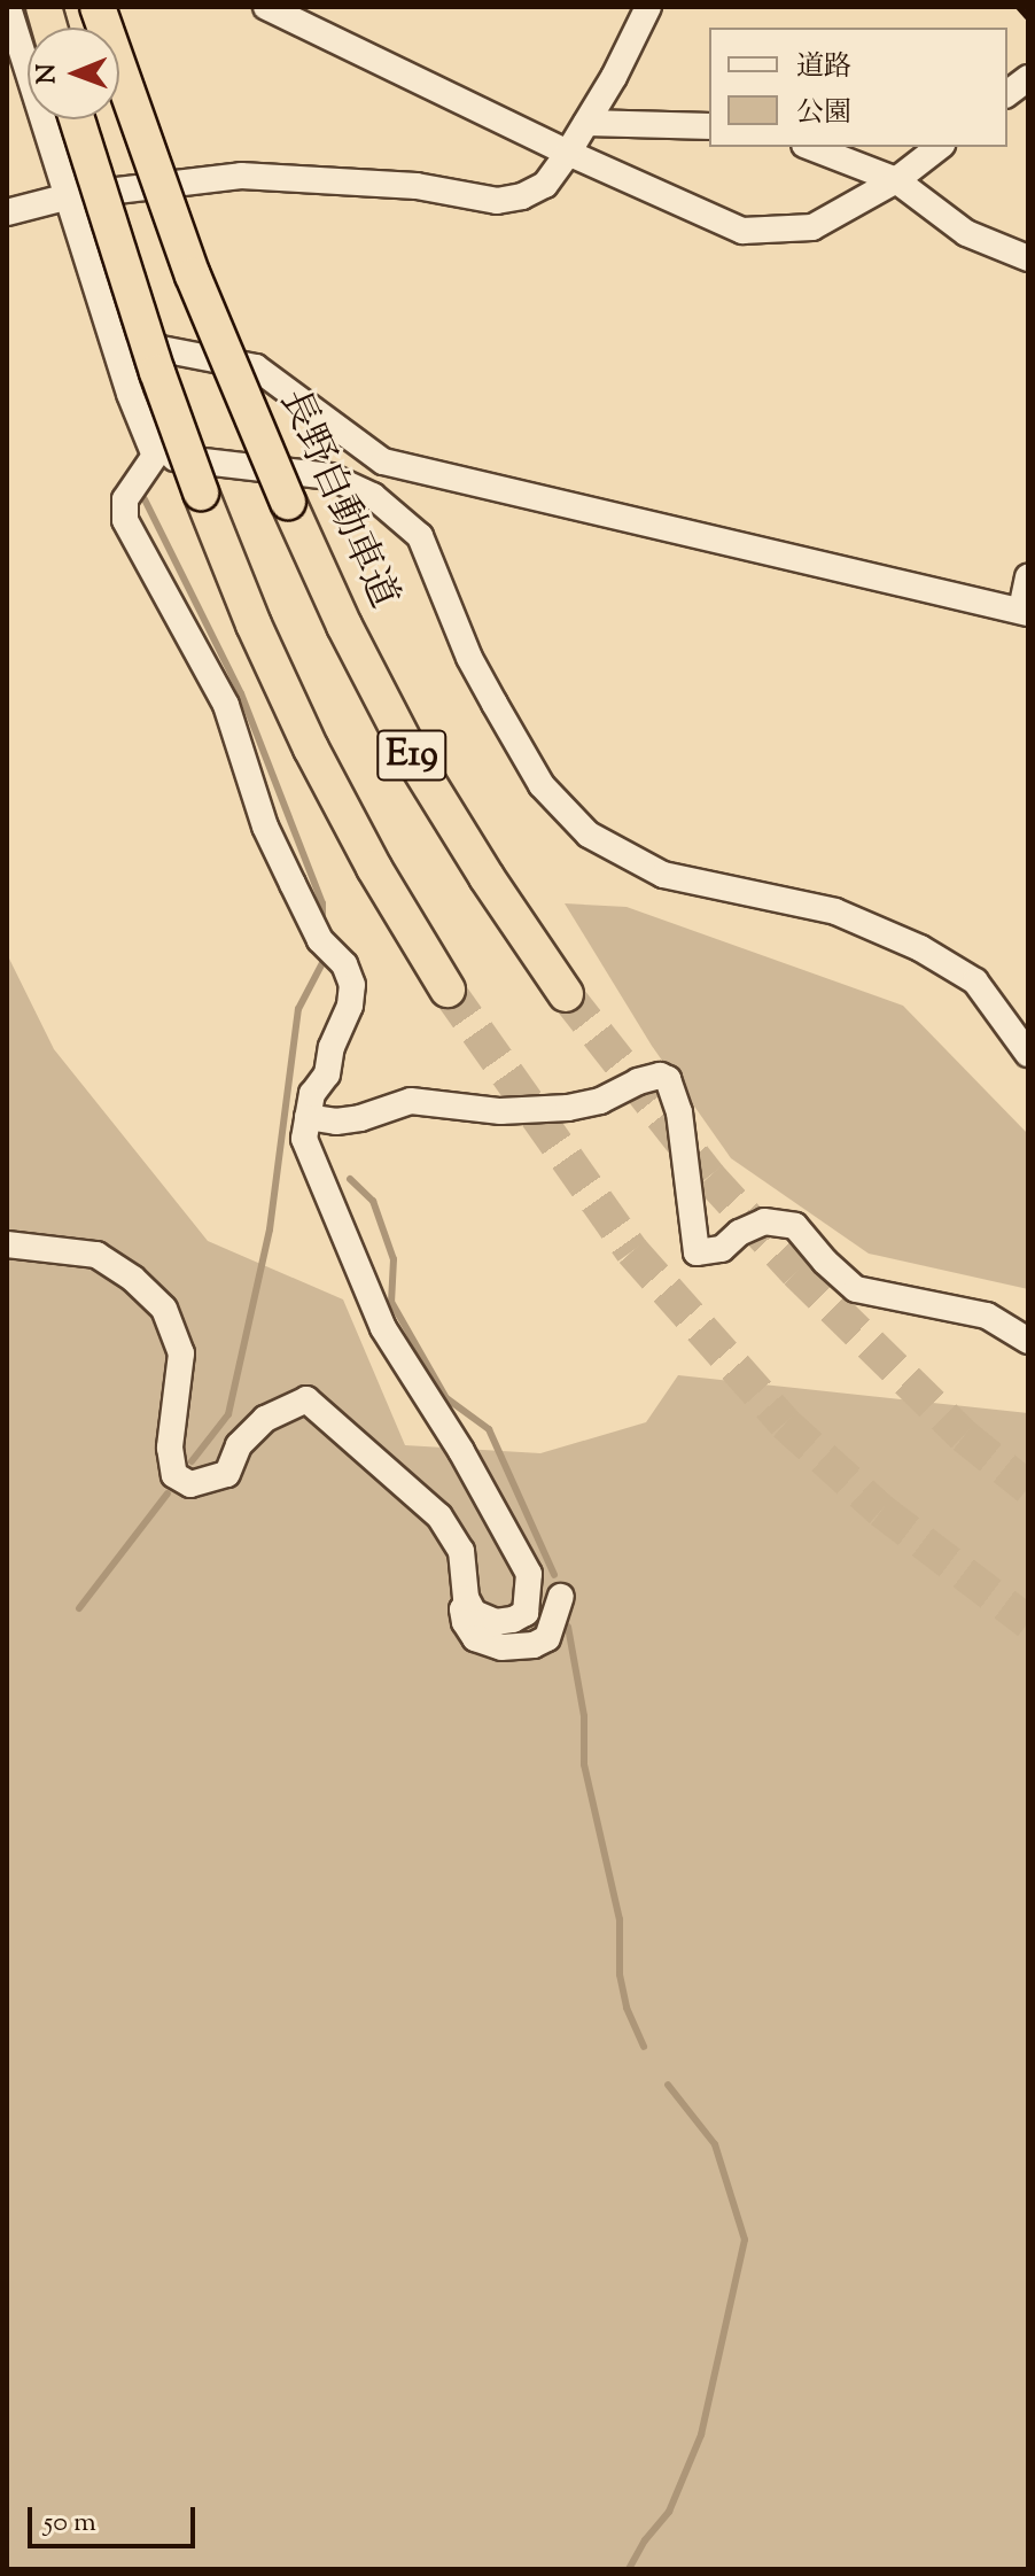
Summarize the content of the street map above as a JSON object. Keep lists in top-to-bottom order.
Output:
{
  "streets": {
    "highway": ["長野自動車道", "E19"]
  },
  "legend": ["道路", "公園"],
  "scale_bar": "50 m",
  "north": "left"
}
